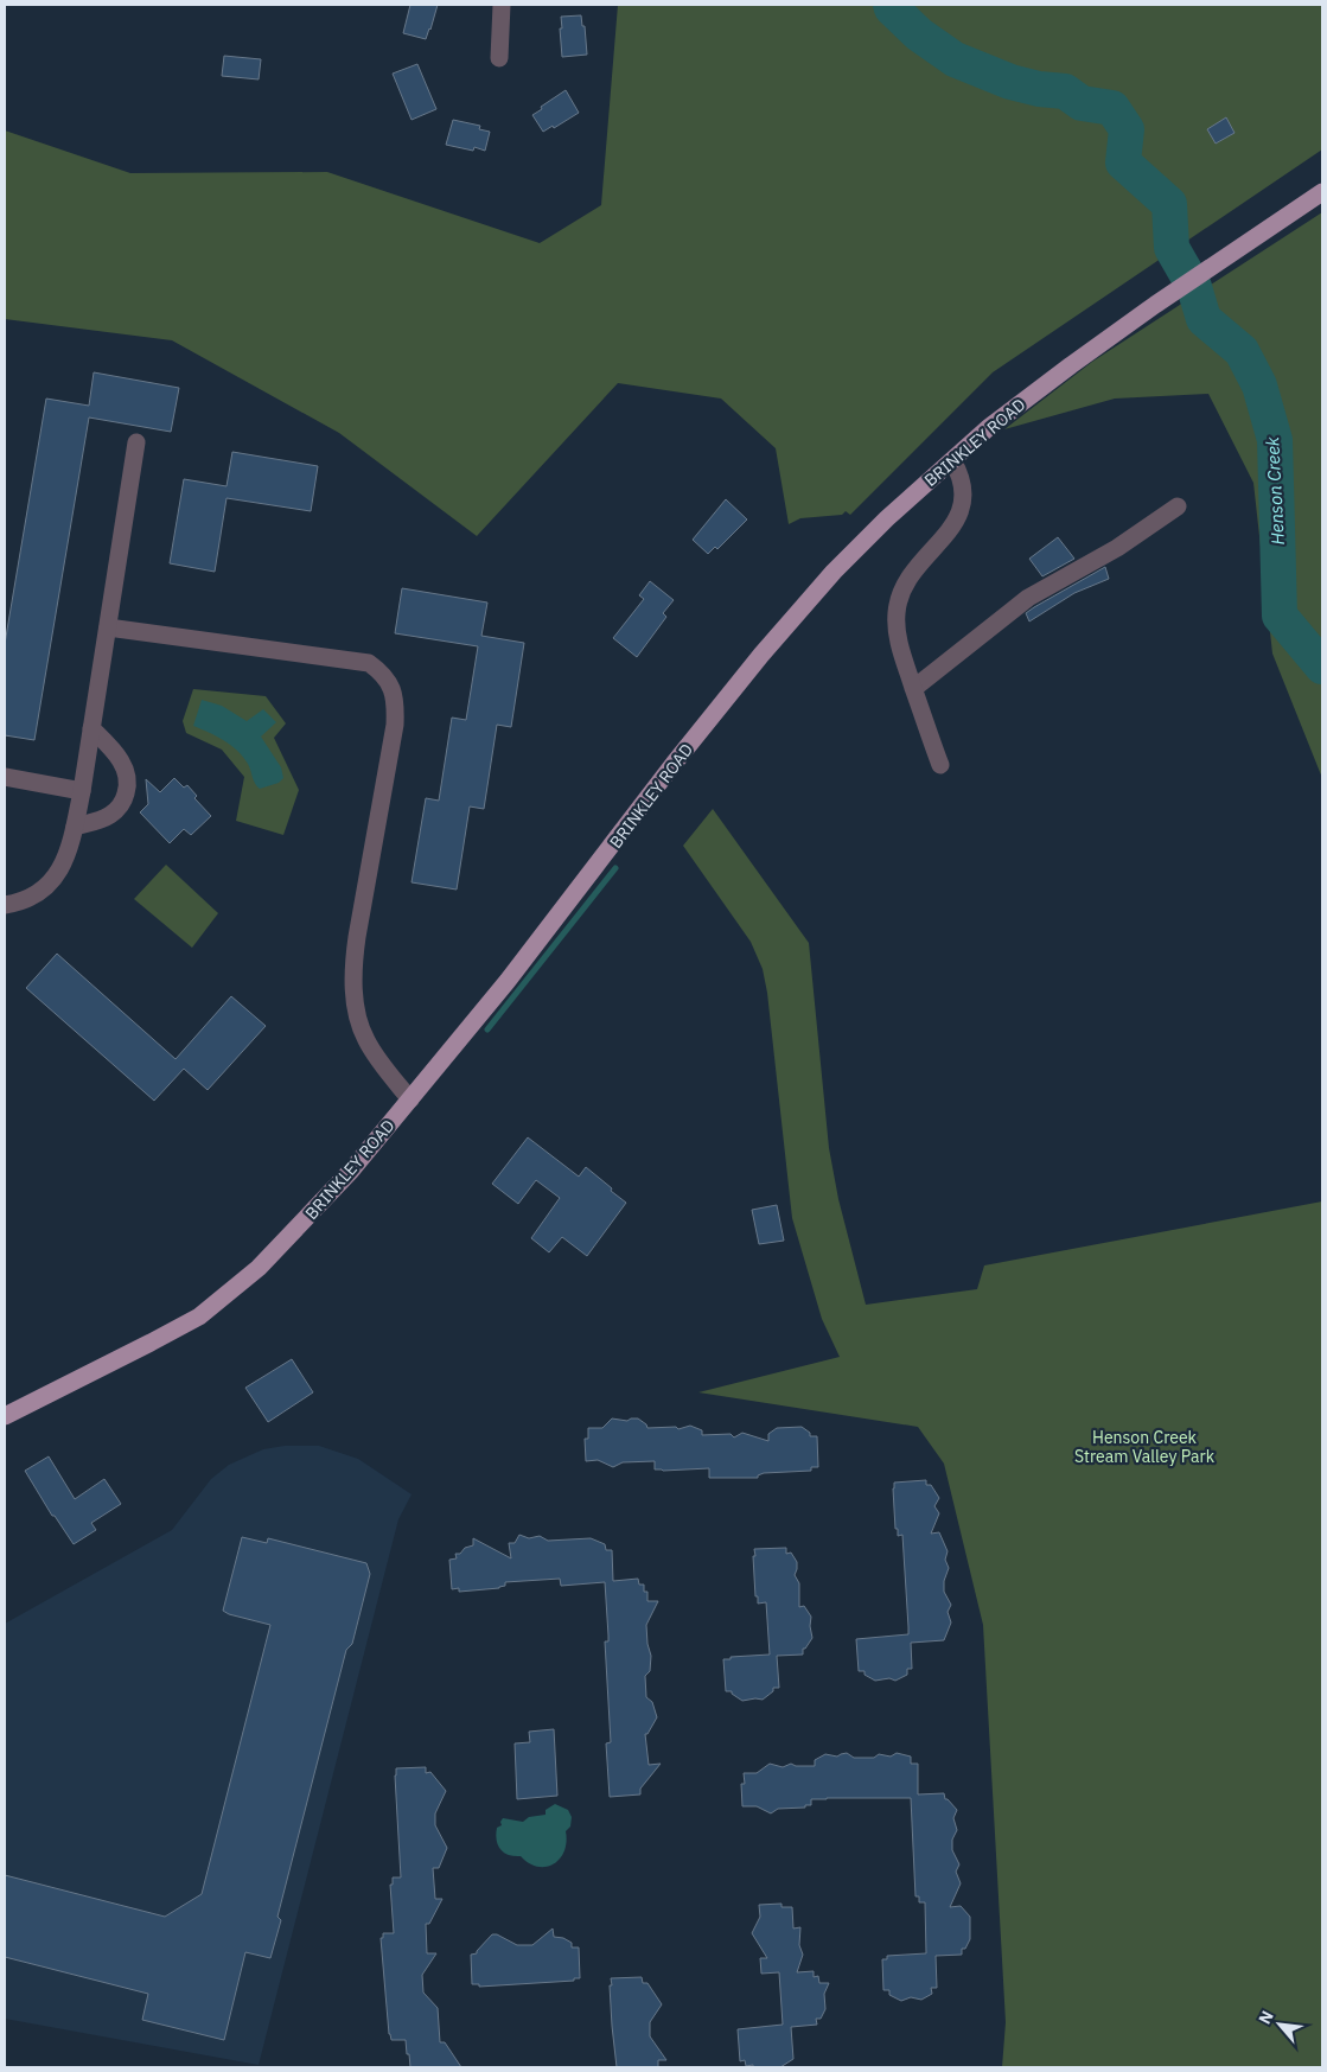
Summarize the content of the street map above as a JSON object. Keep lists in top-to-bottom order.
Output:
{
  "streets": {
    "main road": ["BRINKLEY ROAD"]
  },
  "water": ["Henson Creek"],
  "parks": ["Henson Creek Stream Valley Park"],
  "north": "top left"
}
